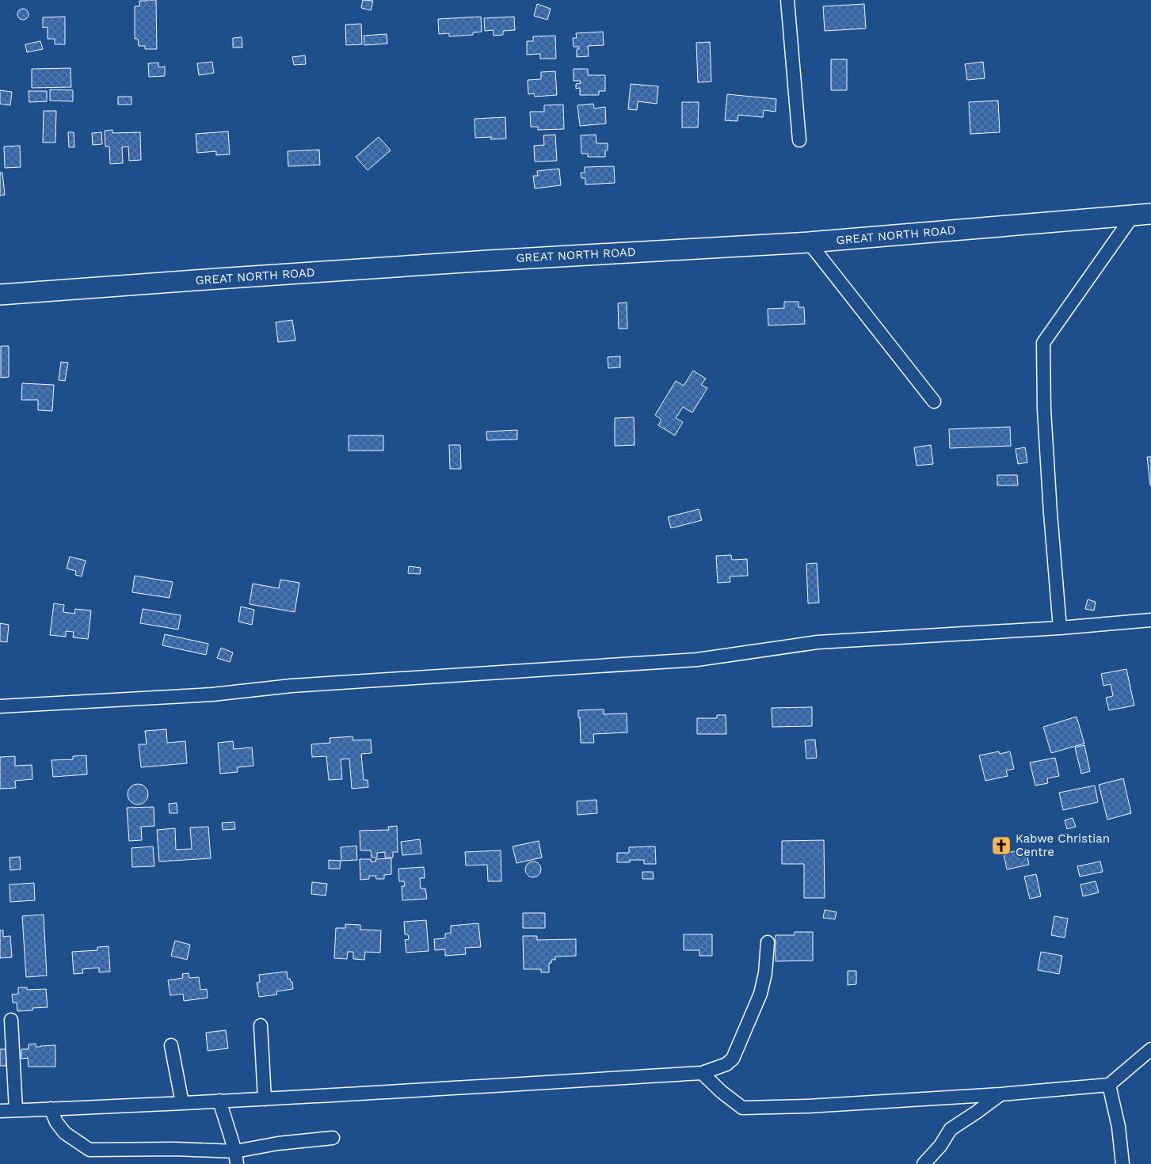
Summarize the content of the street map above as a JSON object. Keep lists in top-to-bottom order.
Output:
{
  "streets": {
    "highway": ["GREAT NORTH ROAD"]
  },
  "places": {
    "church": ["Kabwe Christian Centre"]
  }
}
